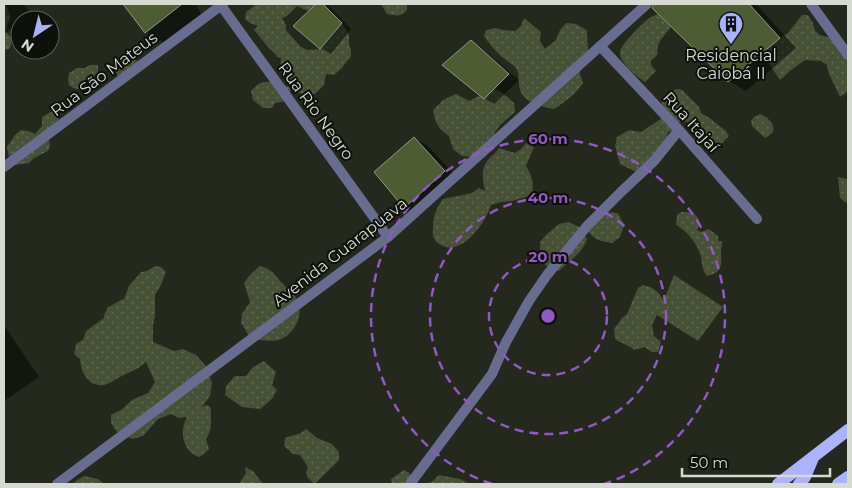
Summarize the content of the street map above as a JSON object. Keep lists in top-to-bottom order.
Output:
{
  "streets": {
    "street": [
      "Rua São Mateus",
      "Rua Rio Negro",
      "Rua Itajaí",
      "Avenida Guarapuava"
    ]
  },
  "crossings": [
    ["Rua São Mateus", "Rua Rio Negro"],
    ["Rua Rio Negro", "Avenida Guarapuava"],
    ["Rua Itajaí", "Avenida Guarapuava"]
  ],
  "places": {
    "building": ["Residencial Caiobá II"]
  },
  "scale_bar": "50 m",
  "north": "bottom left",
  "rings": ["60 m", "40 m", "20 m"]
}
